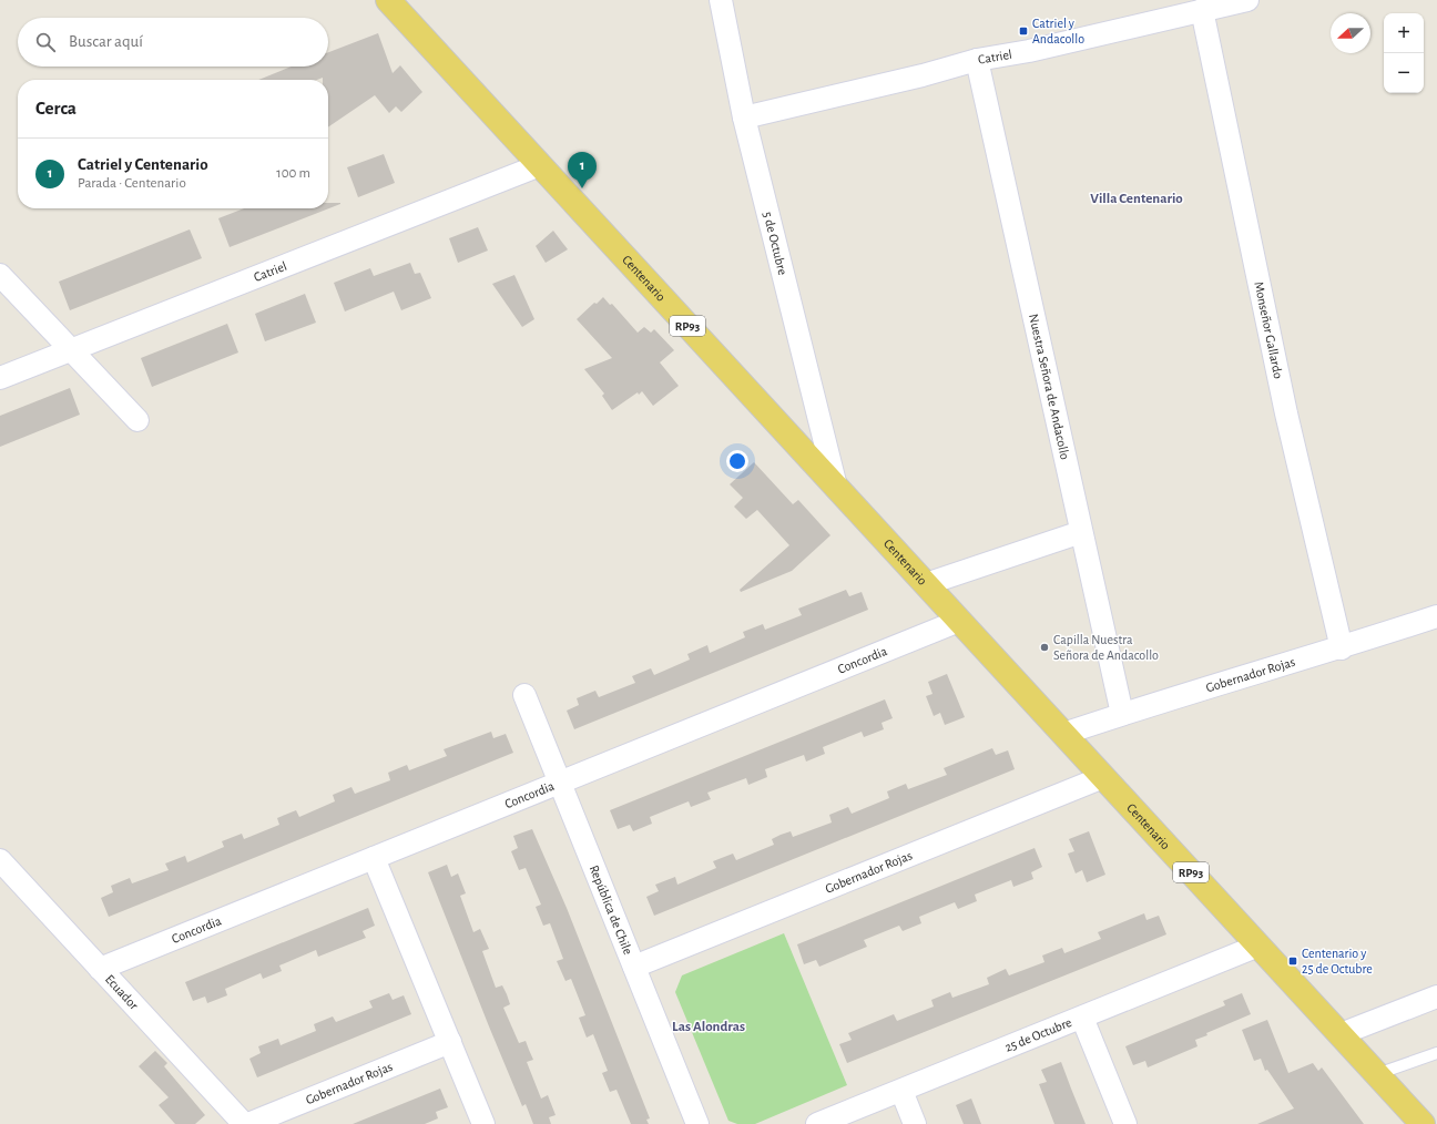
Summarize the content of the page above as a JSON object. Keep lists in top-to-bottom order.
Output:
{
  "streets": {
    "main road": ["Centenario", "RP93"],
    "street": [
      "Catriel",
      "5 de Octubre",
      "Monseñor Gallardo",
      "Nuestra Señora de Andacollo",
      "Concordia",
      "Gobernador Rojas",
      "República de Chile",
      "Ecuador",
      "25 de Octubre"
    ]
  },
  "crossings": [
    ["Catriel", "5 de Octubre"],
    ["Catriel", "Centenario"],
    ["Catriel", "Monseñor Gallardo"],
    ["Catriel", "Nuestra Señora de Andacollo"],
    ["5 de Octubre", "Centenario"],
    ["Centenario", "Concordia"],
    ["Centenario", "Gobernador Rojas"],
    ["Centenario", "25 de Octubre"],
    ["Monseñor Gallardo", "Gobernador Rojas"],
    ["Nuestra Señora de Andacollo", "Gobernador Rojas"],
    ["Concordia", "República de Chile"],
    ["Concordia", "Ecuador"],
    ["Gobernador Rojas", "República de Chile"]
  ],
  "districts": ["Villa Centenario", "Las Alondras"],
  "places": {
    "transit": ["Catriel y Andacollo", "Centenario y 25 de Octubre"],
    "other": ["Capilla Nuestra Señora de Andacollo"]
  },
  "north": "left",
  "page": {
    "map_buttons": ["+", "−"],
    "search": "Buscar aquí",
    "heading": "Cerca",
    "list": [
      {
        "mark": "1",
        "name": "Catriel y Centenario",
        "note": "Parada · Centenario",
        "value": "100 m"
      }
    ],
    "pins": "1"
  }
}
